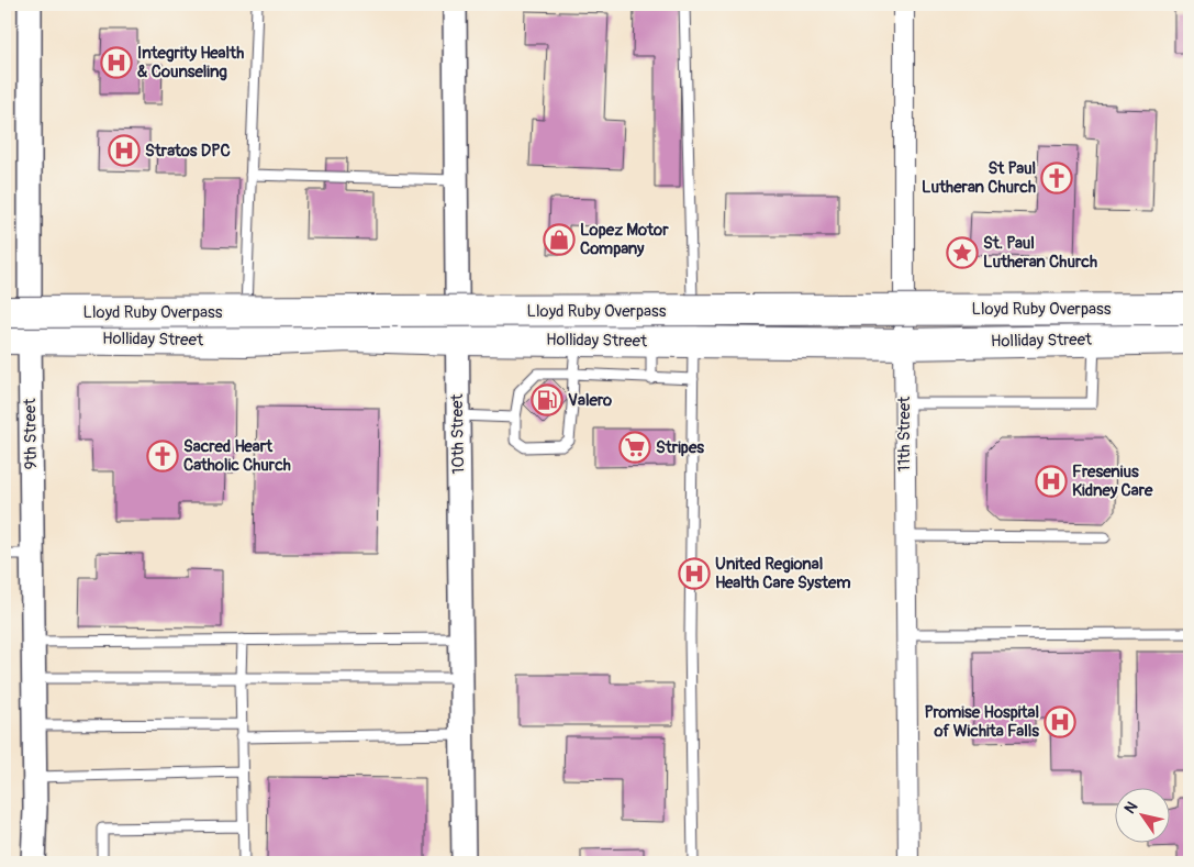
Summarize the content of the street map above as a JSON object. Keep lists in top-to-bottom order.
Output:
{
  "streets": {
    "main road": ["Lloyd Ruby Overpass", "Holliday Street"],
    "street": ["9th Street", "10th Street", "11th Street"]
  },
  "crossings": [
    ["Holliday Street", "9th Street"],
    ["Holliday Street", "10th Street"],
    ["Holliday Street", "11th Street"]
  ],
  "places": {
    "hospital": [
      "Integrity Health & Counseling",
      "Stratos DPC",
      "Fresenius Kidney Care",
      "United Regional Health Care System",
      "Promise Hospital of Wichita Falls"
    ],
    "church": ["St Paul Lutheran Church", "Sacred Heart Catholic Church"],
    "shop": ["Lopez Motor Company"],
    "place": ["St. Paul Lutheran Church"],
    "fuel station": ["Valero"],
    "supermarket": ["Stripes"]
  },
  "north": "top left"
}
